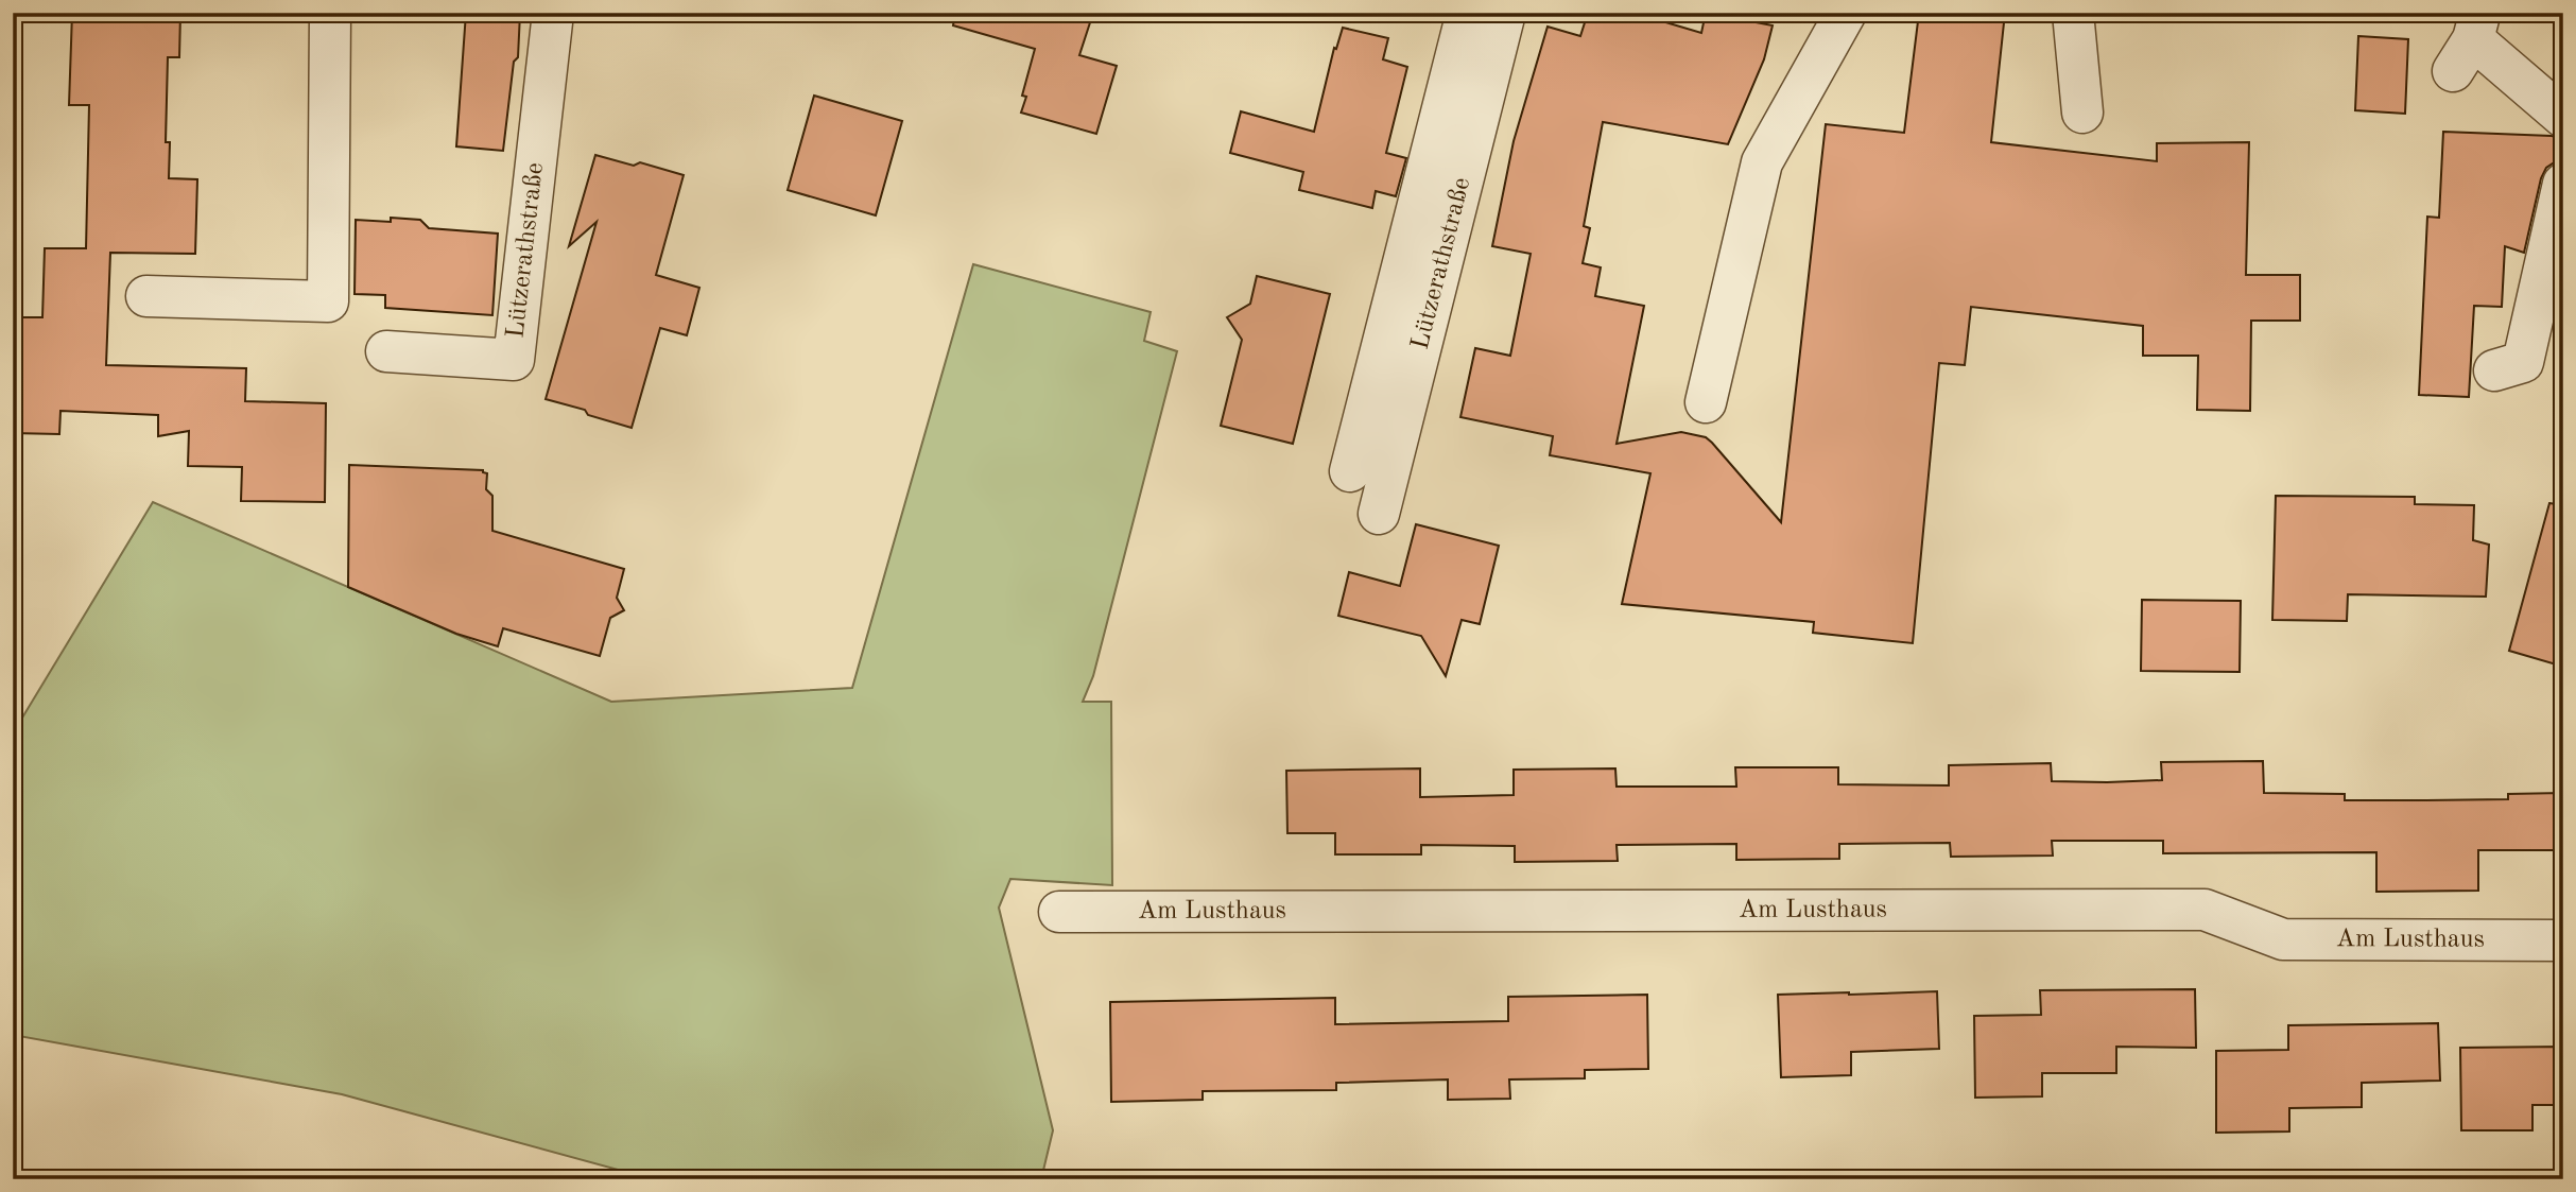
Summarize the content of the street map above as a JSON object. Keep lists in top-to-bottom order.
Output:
{
  "streets": {
    "street": ["Lützerathstraße", "Am Lusthaus"]
  }
}
